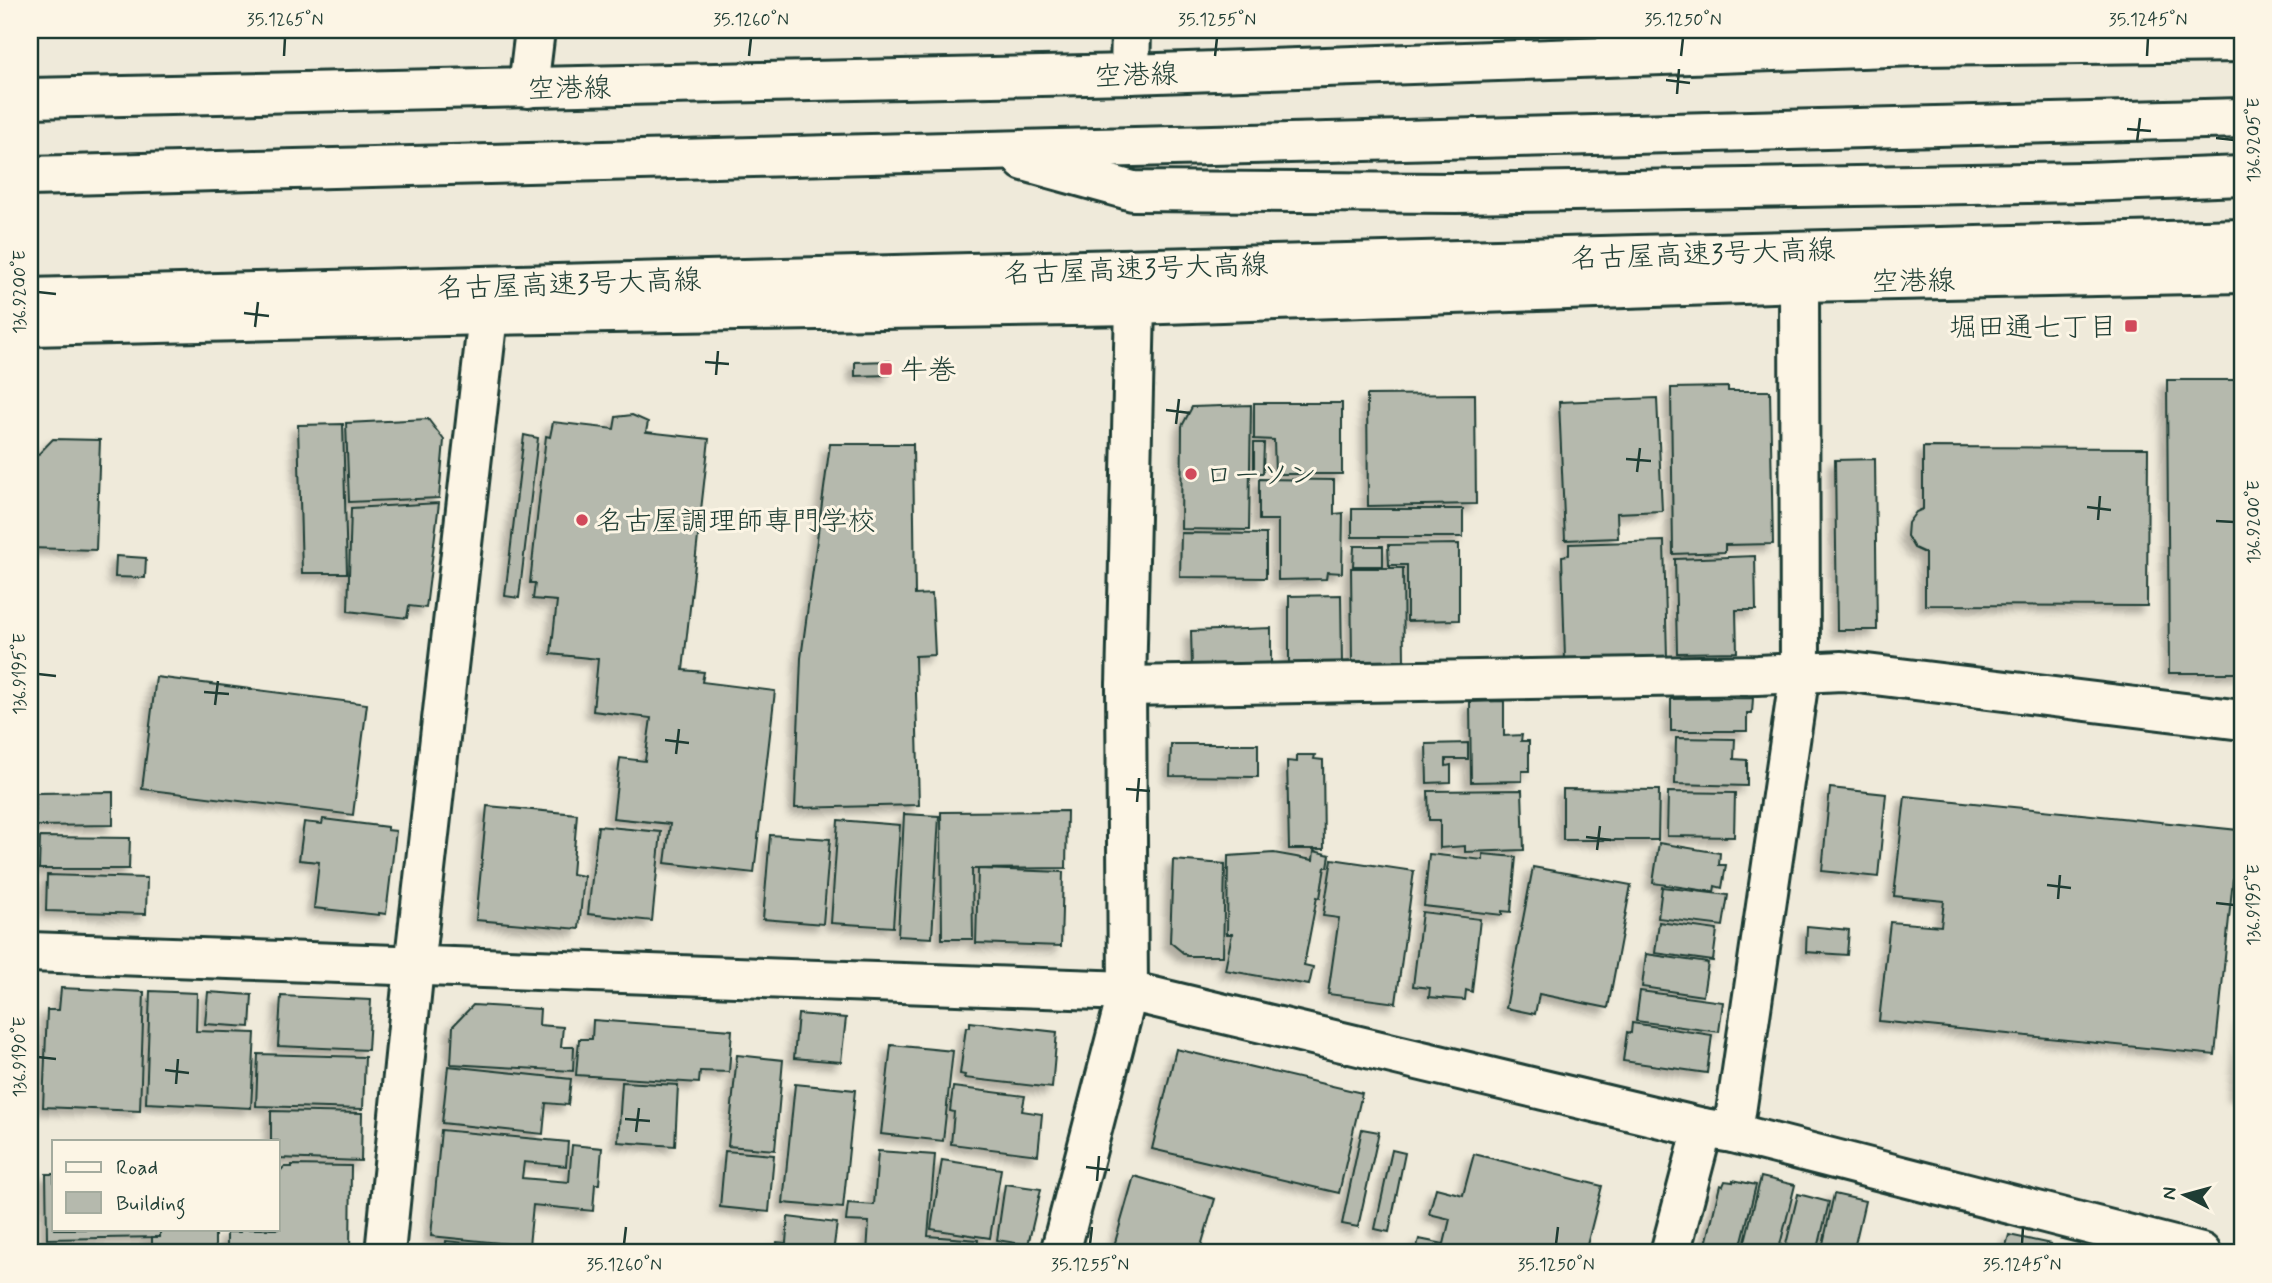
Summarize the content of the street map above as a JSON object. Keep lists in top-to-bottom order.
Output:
{
  "streets": {
    "main road": ["空港線", "名古屋高速3号大高線"]
  },
  "places": {
    "transit": ["堀田通七丁目", "牛巻"],
    "other": ["ローソン", "名古屋調理師専門学校"]
  },
  "legend": ["Road", "Building"],
  "north": "left",
  "coordinates": [
    "35.1265°N",
    "35.1260°N",
    "35.1255°N",
    "35.1250°N",
    "35.1245°N",
    "136.9205°E",
    "136.9200°E",
    "136.9195°E",
    "136.9190°E"
  ]
}
